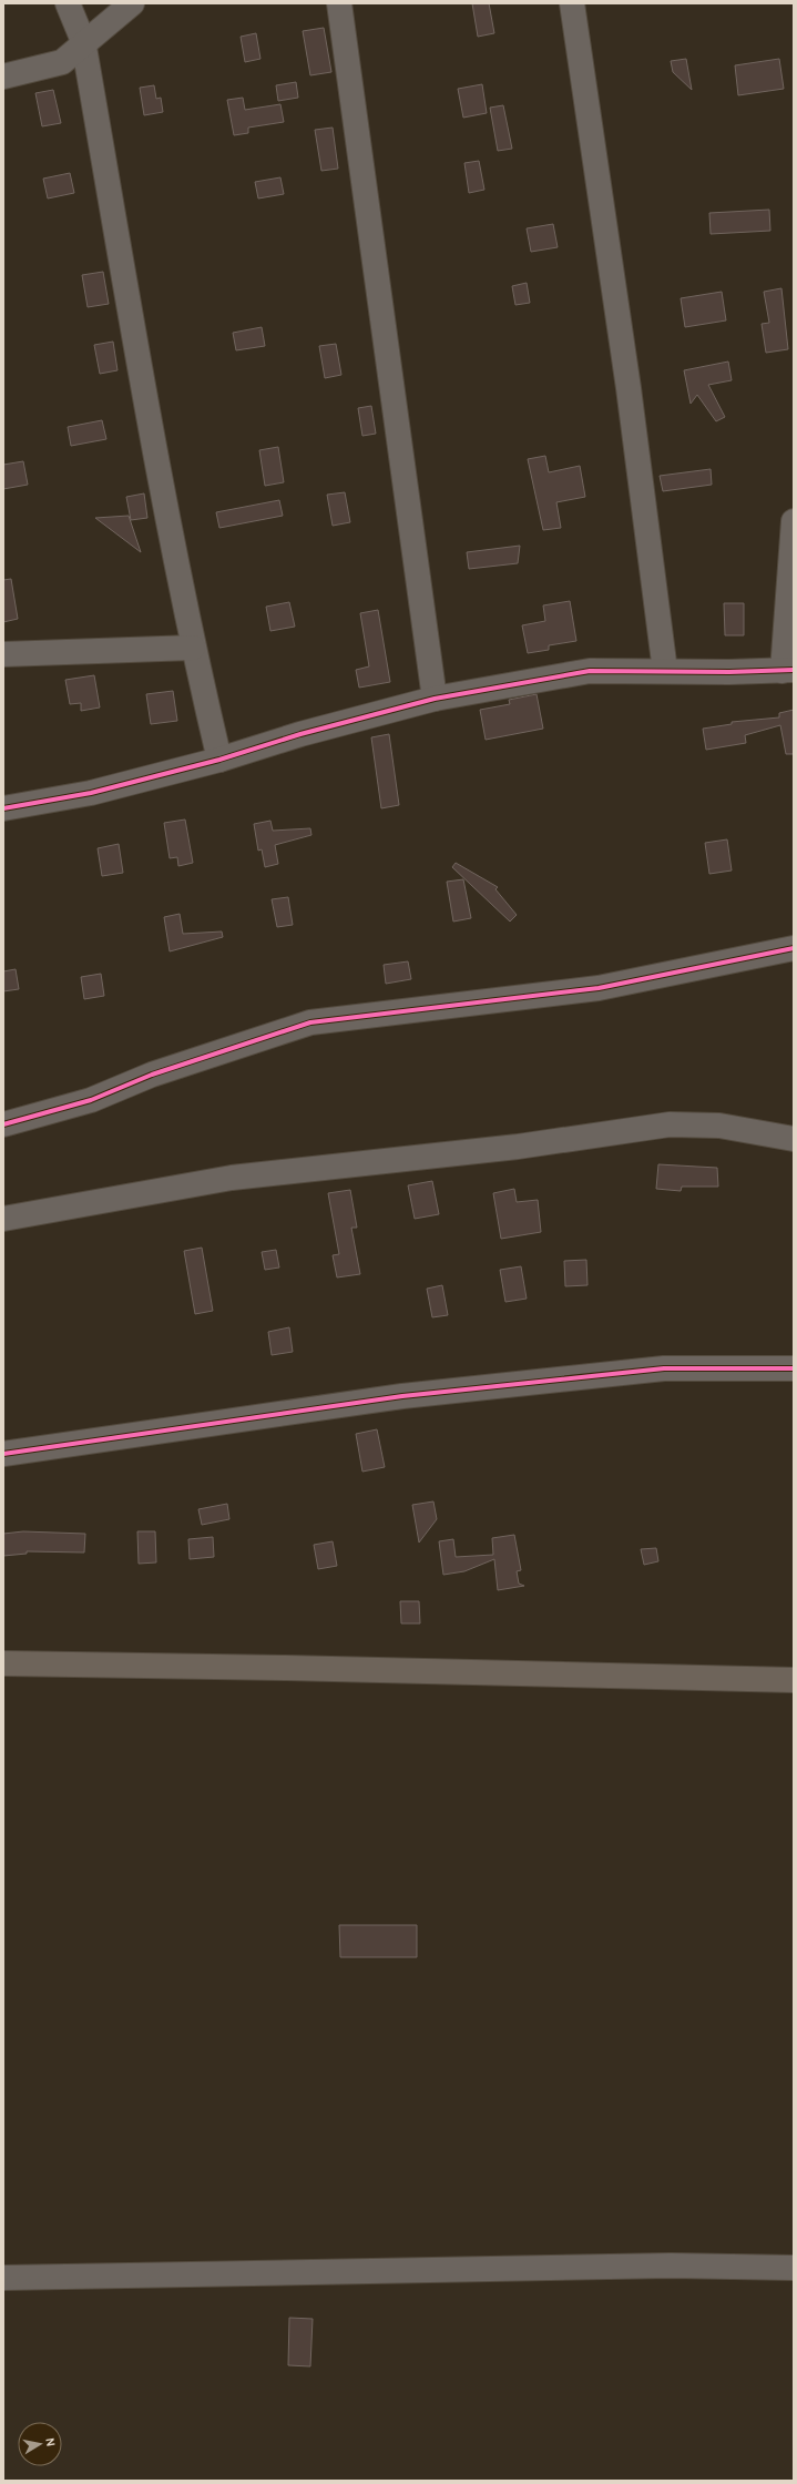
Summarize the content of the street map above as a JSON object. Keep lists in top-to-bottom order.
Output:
{
  "north": "right"
}
